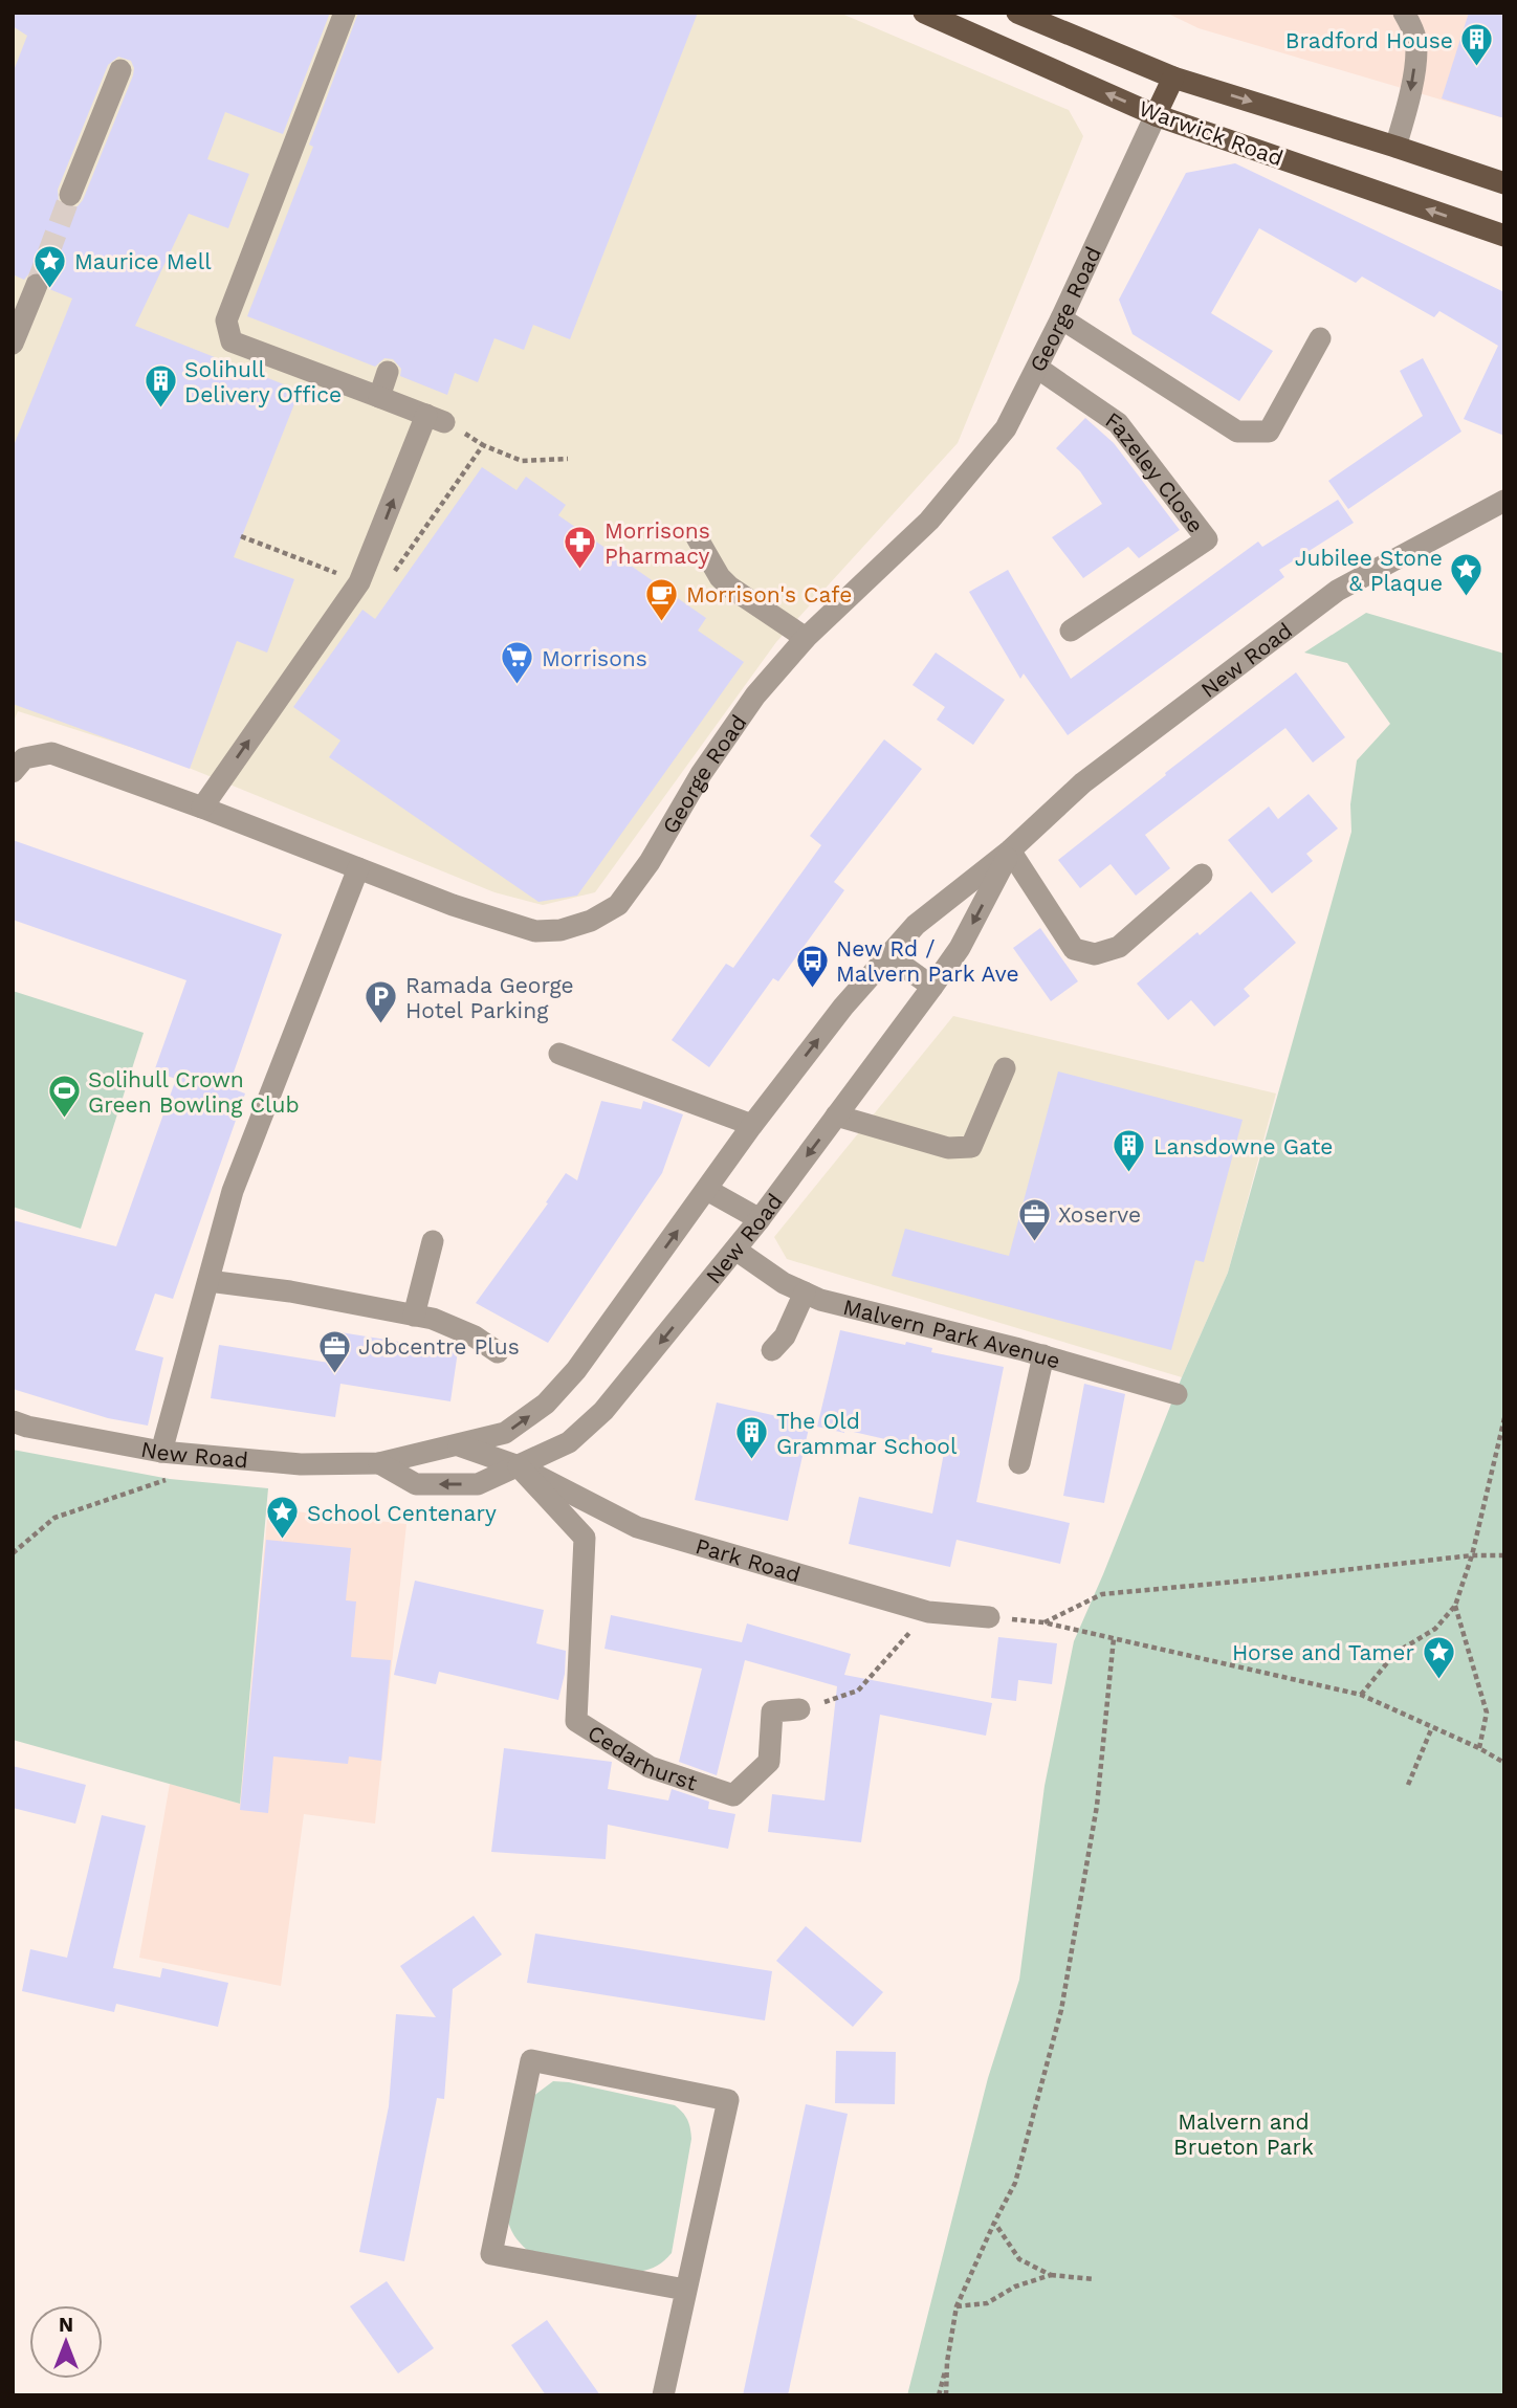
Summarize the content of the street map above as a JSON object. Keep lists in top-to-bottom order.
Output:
{
  "streets": {
    "main road": ["Warwick Road"],
    "street": [
      "George Road",
      "Fazeley Close",
      "New Road",
      "Malvern Park Avenue",
      "Park Road",
      "Cedarhurst"
    ]
  },
  "crossings": [
    ["Warwick Road", "George Road"],
    ["George Road", "Fazeley Close"],
    ["New Road", "Malvern Park Avenue"],
    ["New Road", "Park Road"],
    ["New Road", "Cedarhurst"],
    ["Park Road", "Cedarhurst"]
  ],
  "parks": ["Malvern and Brueton Park"],
  "places": {
    "building": [
      "Bradford House",
      "Solihull Delivery Office",
      "Lansdowne Gate",
      "The Old Grammar School"
    ],
    "place": [
      "Maurice Mell",
      "Jubilee Stone & Plaque",
      "School Centenary",
      "Horse and Tamer"
    ],
    "pharmacy": ["Morrisons Pharmacy"],
    "cafe": ["Morrison's Cafe"],
    "supermarket": ["Morrisons"],
    "bus stop": ["New Rd / Malvern Park Ave"],
    "parking": ["Ramada George Hotel Parking"],
    "sports": ["Solihull Crown Green Bowling Club"],
    "office": ["Xoserve", "Jobcentre Plus"]
  },
  "north": "top"
}
